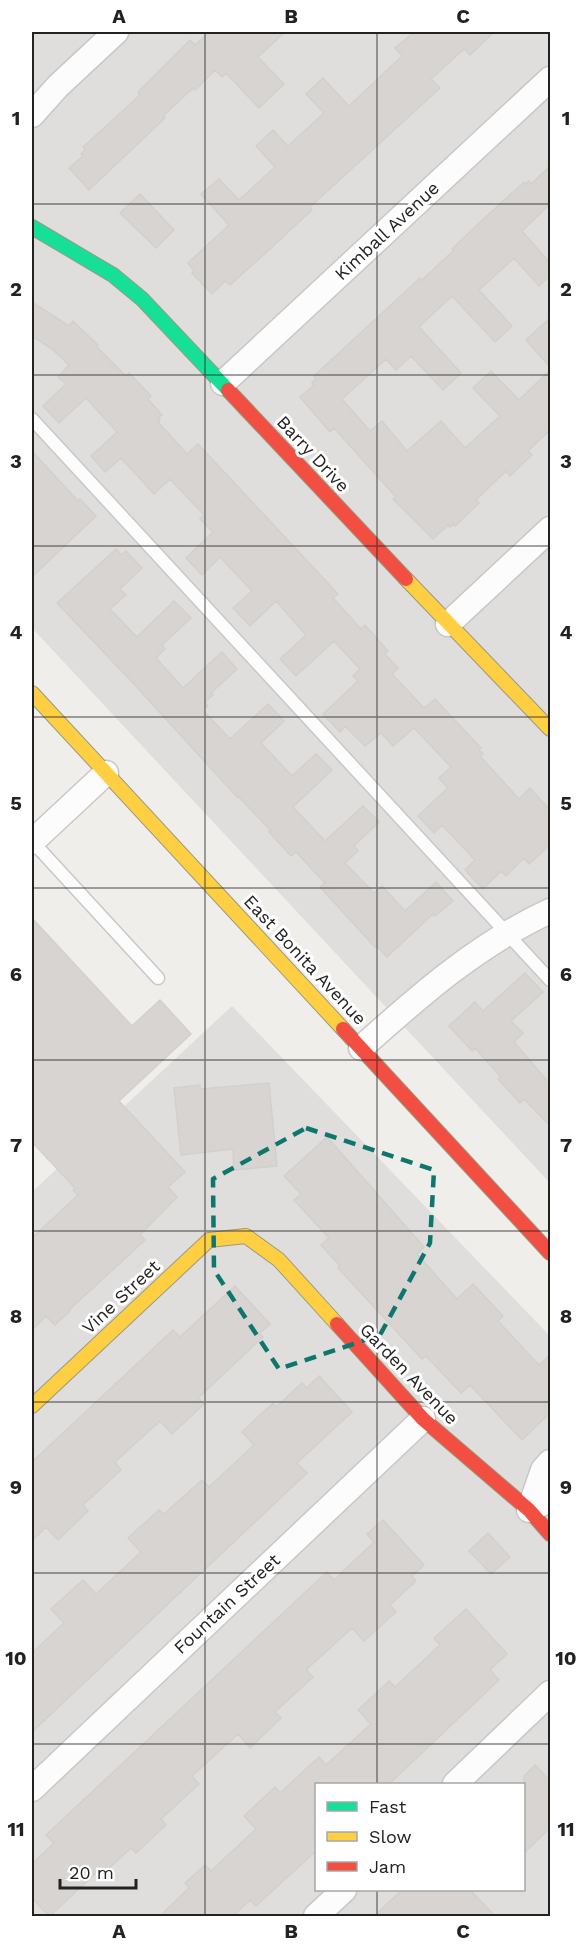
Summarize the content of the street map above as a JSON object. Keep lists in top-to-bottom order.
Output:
{
  "streets": {
    "street": [
      "Kimball Avenue",
      "Barry Drive",
      "East Bonita Avenue",
      "Vine Street",
      "Garden Avenue",
      "Fountain Street"
    ]
  },
  "crossings": [
    ["Kimball Avenue", "Barry Drive"],
    ["Vine Street", "Garden Avenue"],
    ["Garden Avenue", "Fountain Street"]
  ],
  "legend": ["Fast", "Slow", "Jam"],
  "scale_bar": "20 m",
  "grid": {
    "columns": ["A", "B", "C"],
    "rows": [
      "1",
      "2",
      "3",
      "4",
      "5",
      "6",
      "7",
      "8",
      "9",
      "10",
      "11"
    ]
  }
}
